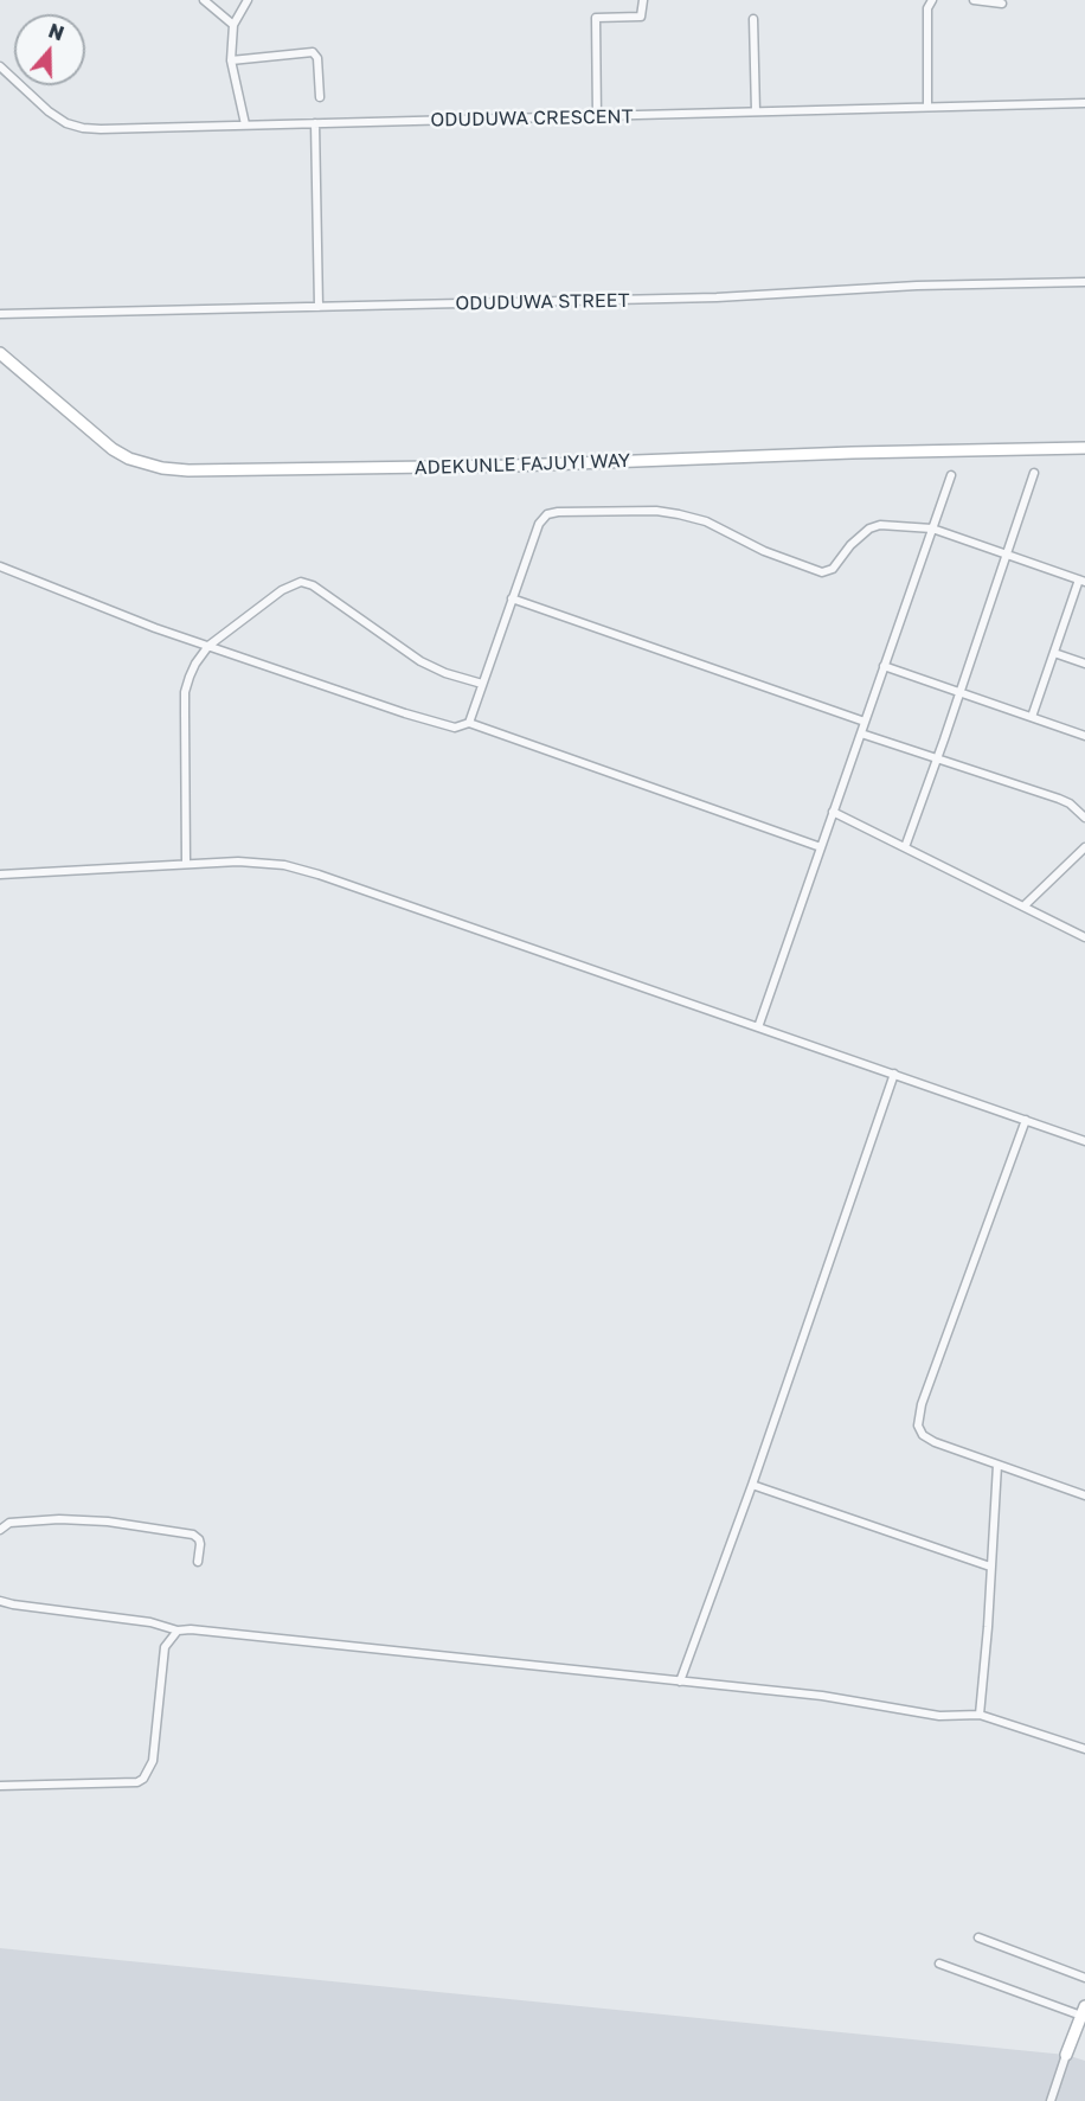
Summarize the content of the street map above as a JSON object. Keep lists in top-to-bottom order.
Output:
{
  "streets": {
    "street": ["ODUDUWA CRESCENT", "ODUDUWA STREET", "ADEKUNLE FAJUYI WAY"]
  },
  "north": "top"
}
